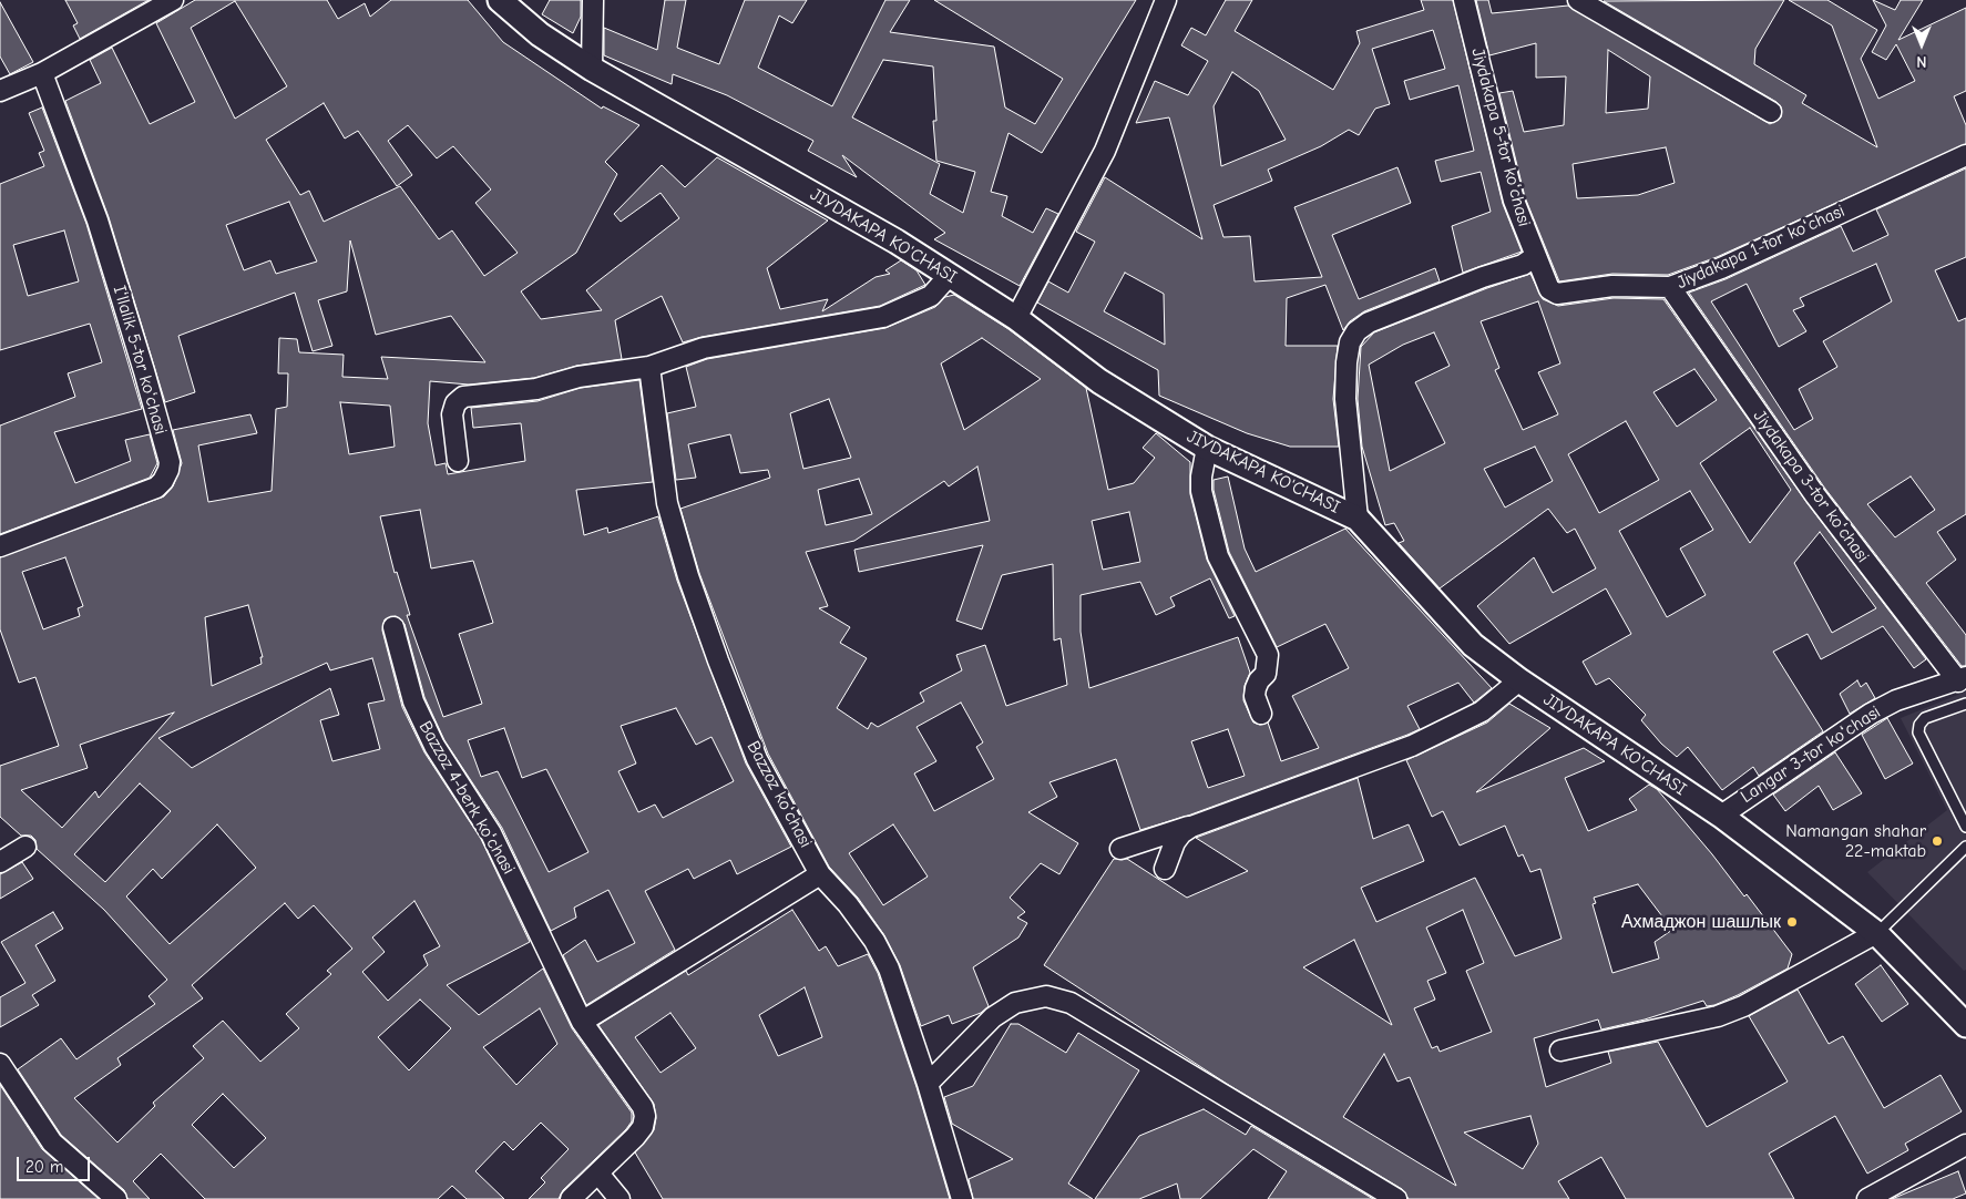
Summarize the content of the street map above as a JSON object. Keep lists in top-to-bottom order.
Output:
{
  "streets": {
    "street": [
      "Jiydakapa 5-tor koʻchasi",
      "JIYDAKAPA KO'CHASI",
      "Jiydakapa 1-tor koʻchasi",
      "Iʻllalik 5-tor koʻchasi",
      "Jiydakapa 3-tor koʻchasi",
      "Langar 3-tor koʻchasi",
      "Bazzoz koʻchasi",
      "Bazzoz 4-berk koʻchasi"
    ]
  },
  "crossings": [
    ["Jiydakapa 5-tor koʻchasi", "Jiydakapa 1-tor koʻchasi"],
    ["JIYDAKAPA KO'CHASI", "Langar 3-tor koʻchasi"],
    ["Jiydakapa 1-tor koʻchasi", "Jiydakapa 3-tor koʻchasi"],
    ["Jiydakapa 3-tor koʻchasi", "Langar 3-tor koʻchasi"]
  ],
  "places": ["Namangan shahar 22-maktab", "Ахмаджон шашлык"],
  "scale_bar": "20 m",
  "north": "bottom"
}
